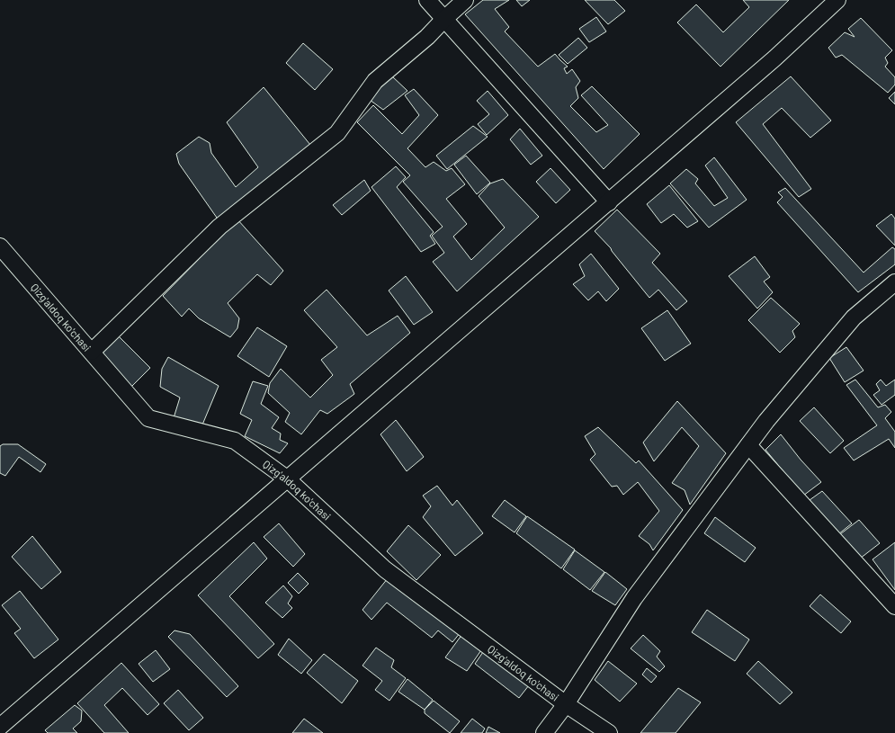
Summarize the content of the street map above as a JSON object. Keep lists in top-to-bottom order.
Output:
{
  "streets": {
    "street": ["Qizg'aldoq ko'chasi"]
  }
}
